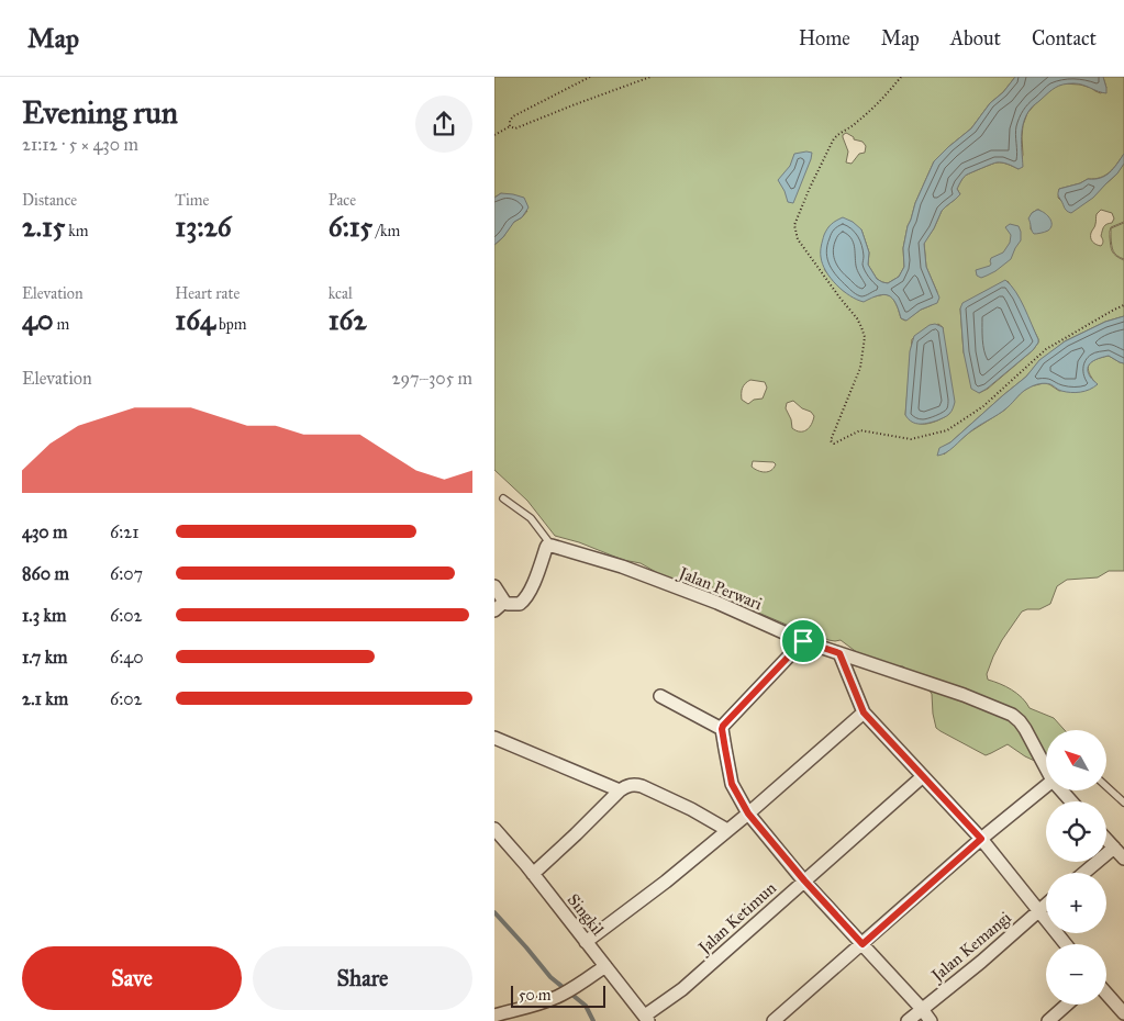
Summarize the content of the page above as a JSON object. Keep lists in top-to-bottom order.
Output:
{
  "streets": {
    "street": [
      "Jalan Perwari",
      "Singkil",
      "Jalan Ketimun",
      "Jalan Kemangi"
    ]
  },
  "crossings": [
    ["Singkil", "Jalan Ketimun"]
  ],
  "scale_bar": "50 m",
  "north": "top left",
  "page": {
    "header": "Map",
    "nav": [
      "Home",
      "Map",
      "About",
      "Contact"
    ],
    "heading": ["Evening run", "21:12 · 5 × 430 m"],
    "stats": [
      ["Distance", "2.15 km"],
      ["Time", "13:26"],
      ["Pace", "6:15 /km"],
      ["Elevation", "40 m"],
      ["Heart rate", "164 bpm"],
      ["kcal", "162"]
    ],
    "chart": ["Elevation", "297–305 m"],
    "list": [
      {
        "name": "430 m",
        "note": "6:21"
      },
      {
        "name": "860 m",
        "note": "6:07"
      },
      {
        "name": "1.3 km",
        "note": "6:02"
      },
      {
        "name": "1.7 km",
        "note": "6:40"
      },
      {
        "name": "2.1 km",
        "note": "6:02"
      }
    ],
    "map_buttons": ["+", "−"],
    "buttons": ["Save", "Share"],
    "scale": "50 m"
  }
}
